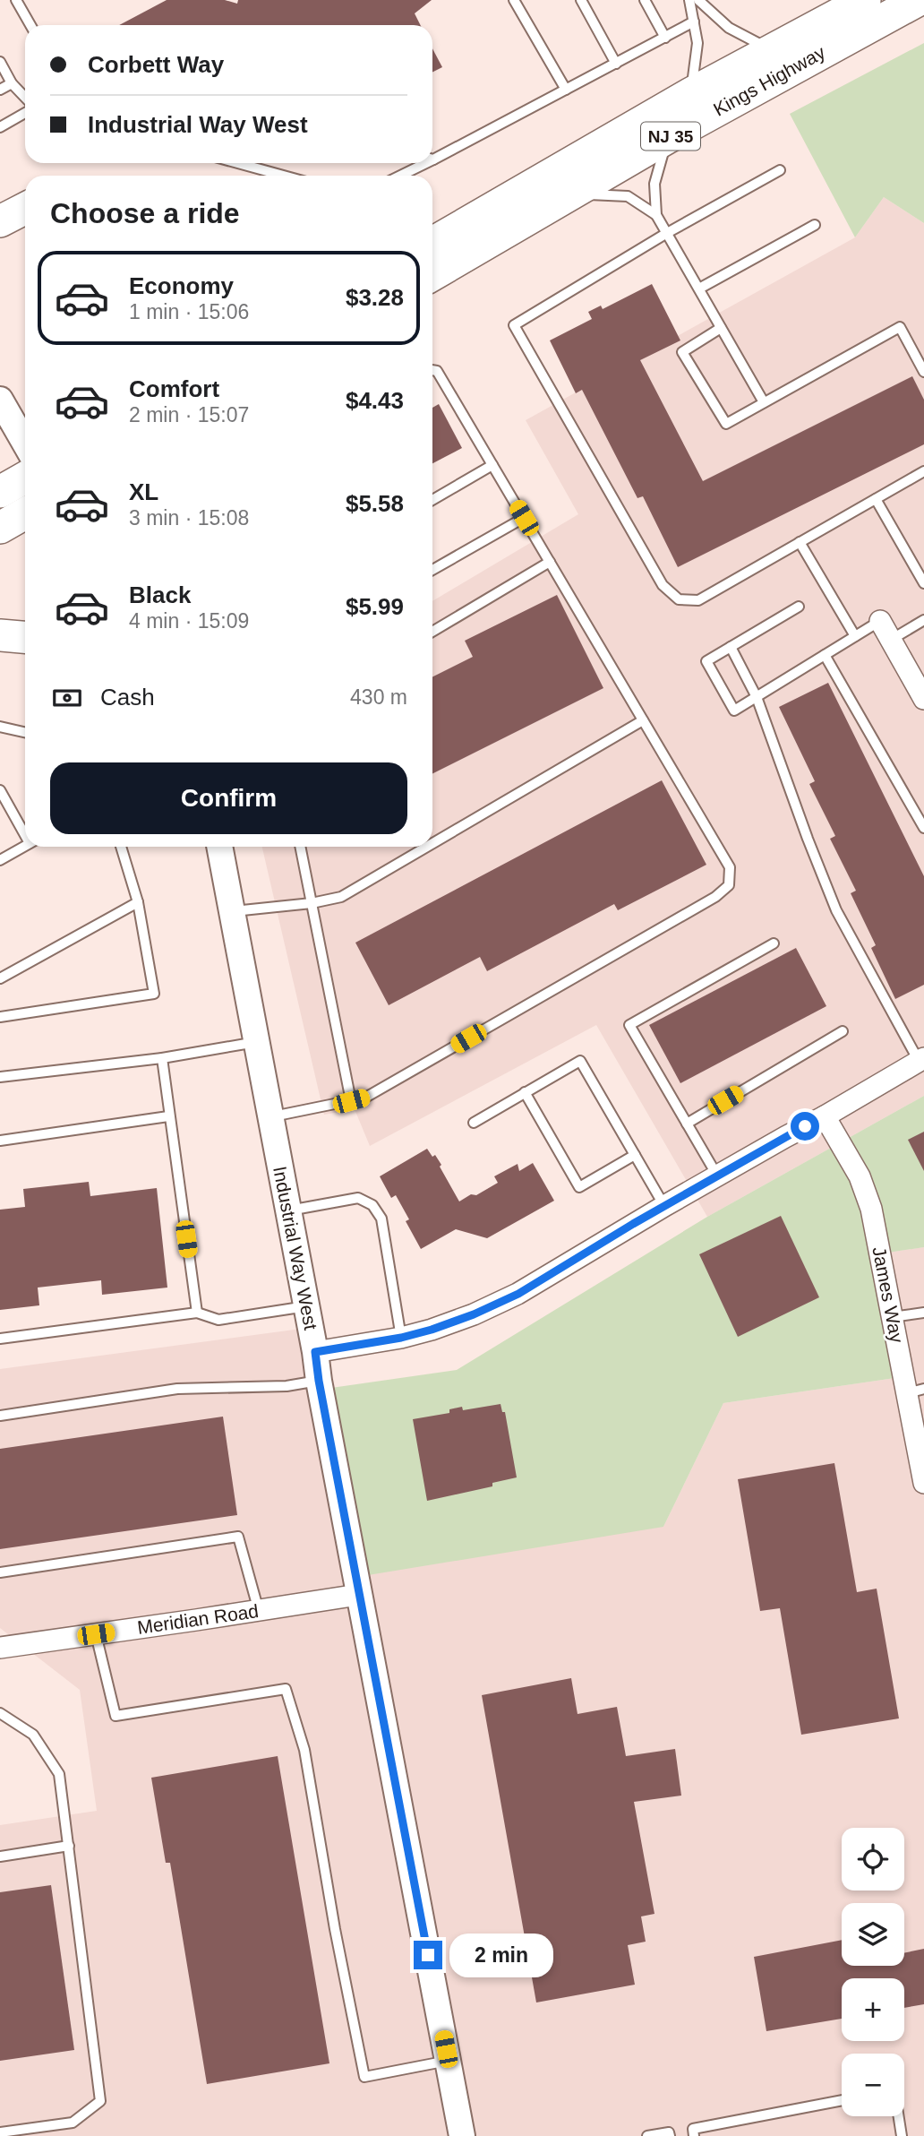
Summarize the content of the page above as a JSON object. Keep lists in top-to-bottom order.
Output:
{
  "streets": {
    "main road": ["Kings Highway", "NJ 35"],
    "street": ["Industrial Way West", "James Way", "Meridian Road"]
  },
  "crossings": [
    ["Industrial Way West", "Meridian Road"]
  ],
  "page": {
    "banner": ["Corbett Way", "Industrial Way West"],
    "heading": "Choose a ride",
    "list": [
      {
        "name": "Economy",
        "note": "1 min · 15:06",
        "value": "$3.28"
      },
      {
        "name": "Comfort",
        "note": "2 min · 15:07",
        "value": "$4.43"
      },
      {
        "name": "XL",
        "note": "3 min · 15:08",
        "value": "$5.58"
      },
      {
        "name": "Black",
        "note": "4 min · 15:09",
        "value": "$5.99"
      }
    ],
    "pay": ["Cash", "430 m"],
    "buttons": "Confirm",
    "map_buttons": ["+", "−"],
    "bubble": "2 min"
  }
}
